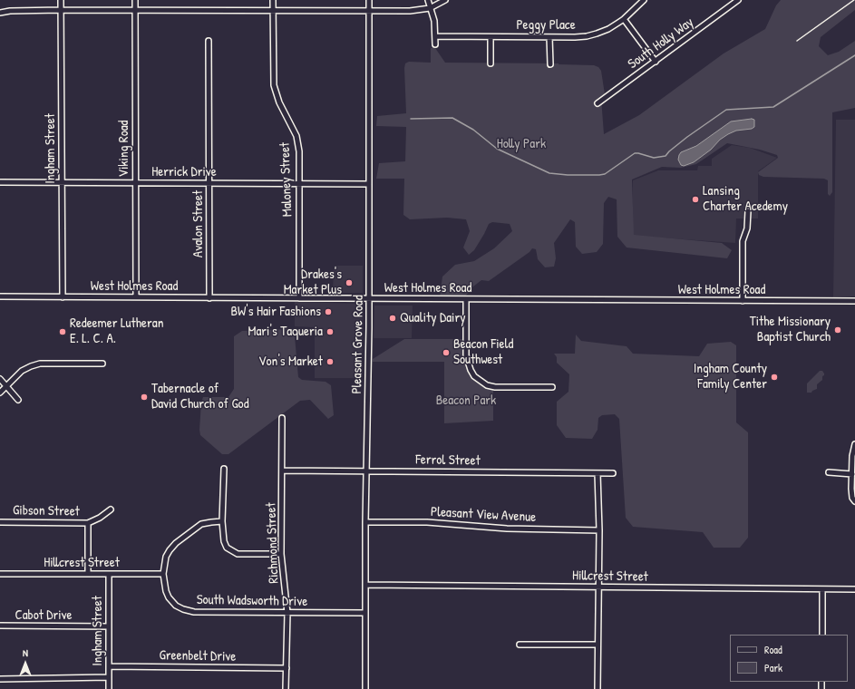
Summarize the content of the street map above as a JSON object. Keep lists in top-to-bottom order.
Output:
{
  "streets": {
    "street": [
      "Peggy Place",
      "South Holly Way",
      "Ingham Street",
      "Viking Road",
      "Herrick Drive",
      "Maloney Street",
      "Avalon Street",
      "West Holmes Road",
      "Pleasant Grove Road",
      "Ferrol Street",
      "Gibson Street",
      "Pleasant View Avenue",
      "Richmond Street",
      "Hillcrest Street",
      "South Wadsworth Drive",
      "Cabot Drive",
      "Greenbelt Drive"
    ]
  },
  "crossings": [
    ["Ingham Street", "Herrick Drive"],
    ["Ingham Street", "West Holmes Road"],
    ["Ingham Street", "Hillcrest Street"],
    ["Ingham Street", "Cabot Drive"],
    ["Ingham Street", "Greenbelt Drive"],
    ["Viking Road", "Herrick Drive"],
    ["Viking Road", "West Holmes Road"],
    ["Herrick Drive", "Maloney Street"],
    ["Herrick Drive", "Avalon Street"],
    ["Herrick Drive", "Pleasant Grove Road"],
    ["Maloney Street", "West Holmes Road"],
    ["Avalon Street", "West Holmes Road"],
    ["West Holmes Road", "Pleasant Grove Road"],
    ["Pleasant Grove Road", "Ferrol Street"],
    ["Pleasant Grove Road", "Pleasant View Avenue"],
    ["Pleasant Grove Road", "Hillcrest Street"],
    ["Pleasant Grove Road", "South Wadsworth Drive"],
    ["Ferrol Street", "Richmond Street"],
    ["Richmond Street", "South Wadsworth Drive"],
    ["Richmond Street", "Greenbelt Drive"],
    ["Hillcrest Street", "South Wadsworth Drive"]
  ],
  "parks": ["Holly Park", "Beacon Park"],
  "places": [
    "Lansing Charter Acedemy",
    "Drakes's Market Plus",
    "BW's Hair Fashions",
    "Quality Dairy",
    "Tithe Missionary Baptist Church",
    "Redeemer Lutheran E. L. C. A.",
    "Mari's Taqueria",
    "Beacon Field Southwest",
    "Von's Market",
    "Ingham County Family Center",
    "Tabernacle of David Church of God"
  ],
  "legend": ["Road", "Park"],
  "north": "top"
}
